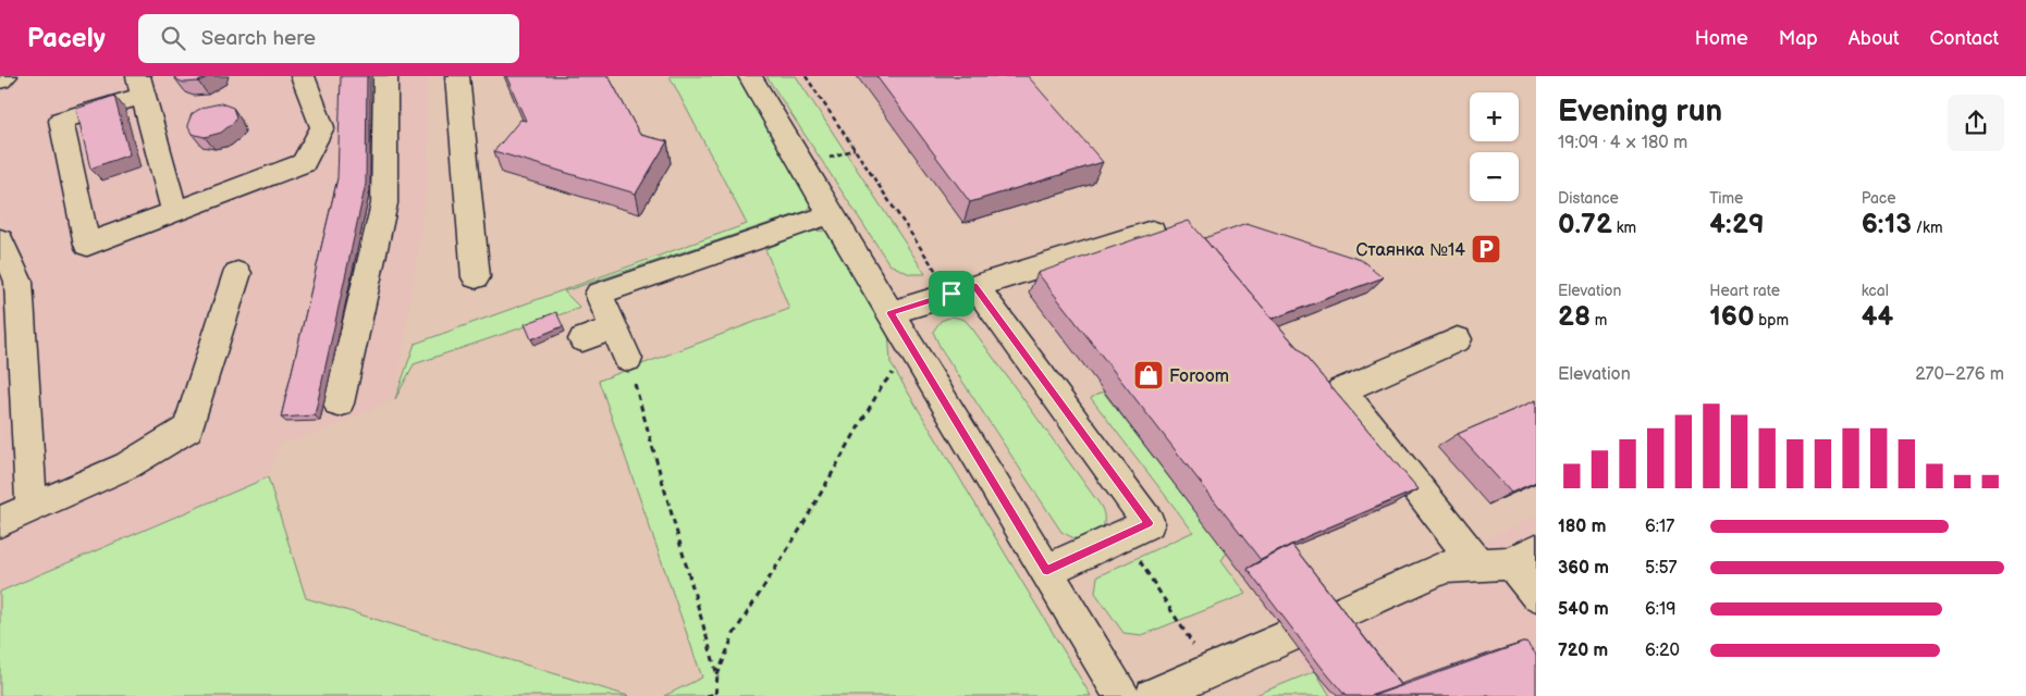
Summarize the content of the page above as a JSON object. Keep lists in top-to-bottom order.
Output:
{
  "places": {
    "parking": ["Стаянка №14"],
    "shop": ["Foroom"]
  },
  "page": {
    "header": "Pacely",
    "search": "Search here",
    "nav": [
      "Home",
      "Map",
      "About",
      "Contact"
    ],
    "heading": ["Evening run", "19:09 · 4 × 180 m"],
    "map_buttons": ["+", "−"],
    "stats": [
      ["Distance", "0.72 km"],
      ["Time", "4:29"],
      ["Pace", "6:13 /km"],
      ["Elevation", "28 m"],
      ["Heart rate", "160 bpm"],
      ["kcal", "44"]
    ],
    "chart": ["Elevation", "270–276 m"],
    "list": [
      {
        "name": "180 m",
        "note": "6:17"
      },
      {
        "name": "360 m",
        "note": "5:57"
      },
      {
        "name": "540 m",
        "note": "6:19"
      },
      {
        "name": "720 m",
        "note": "6:20"
      }
    ]
  }
}
